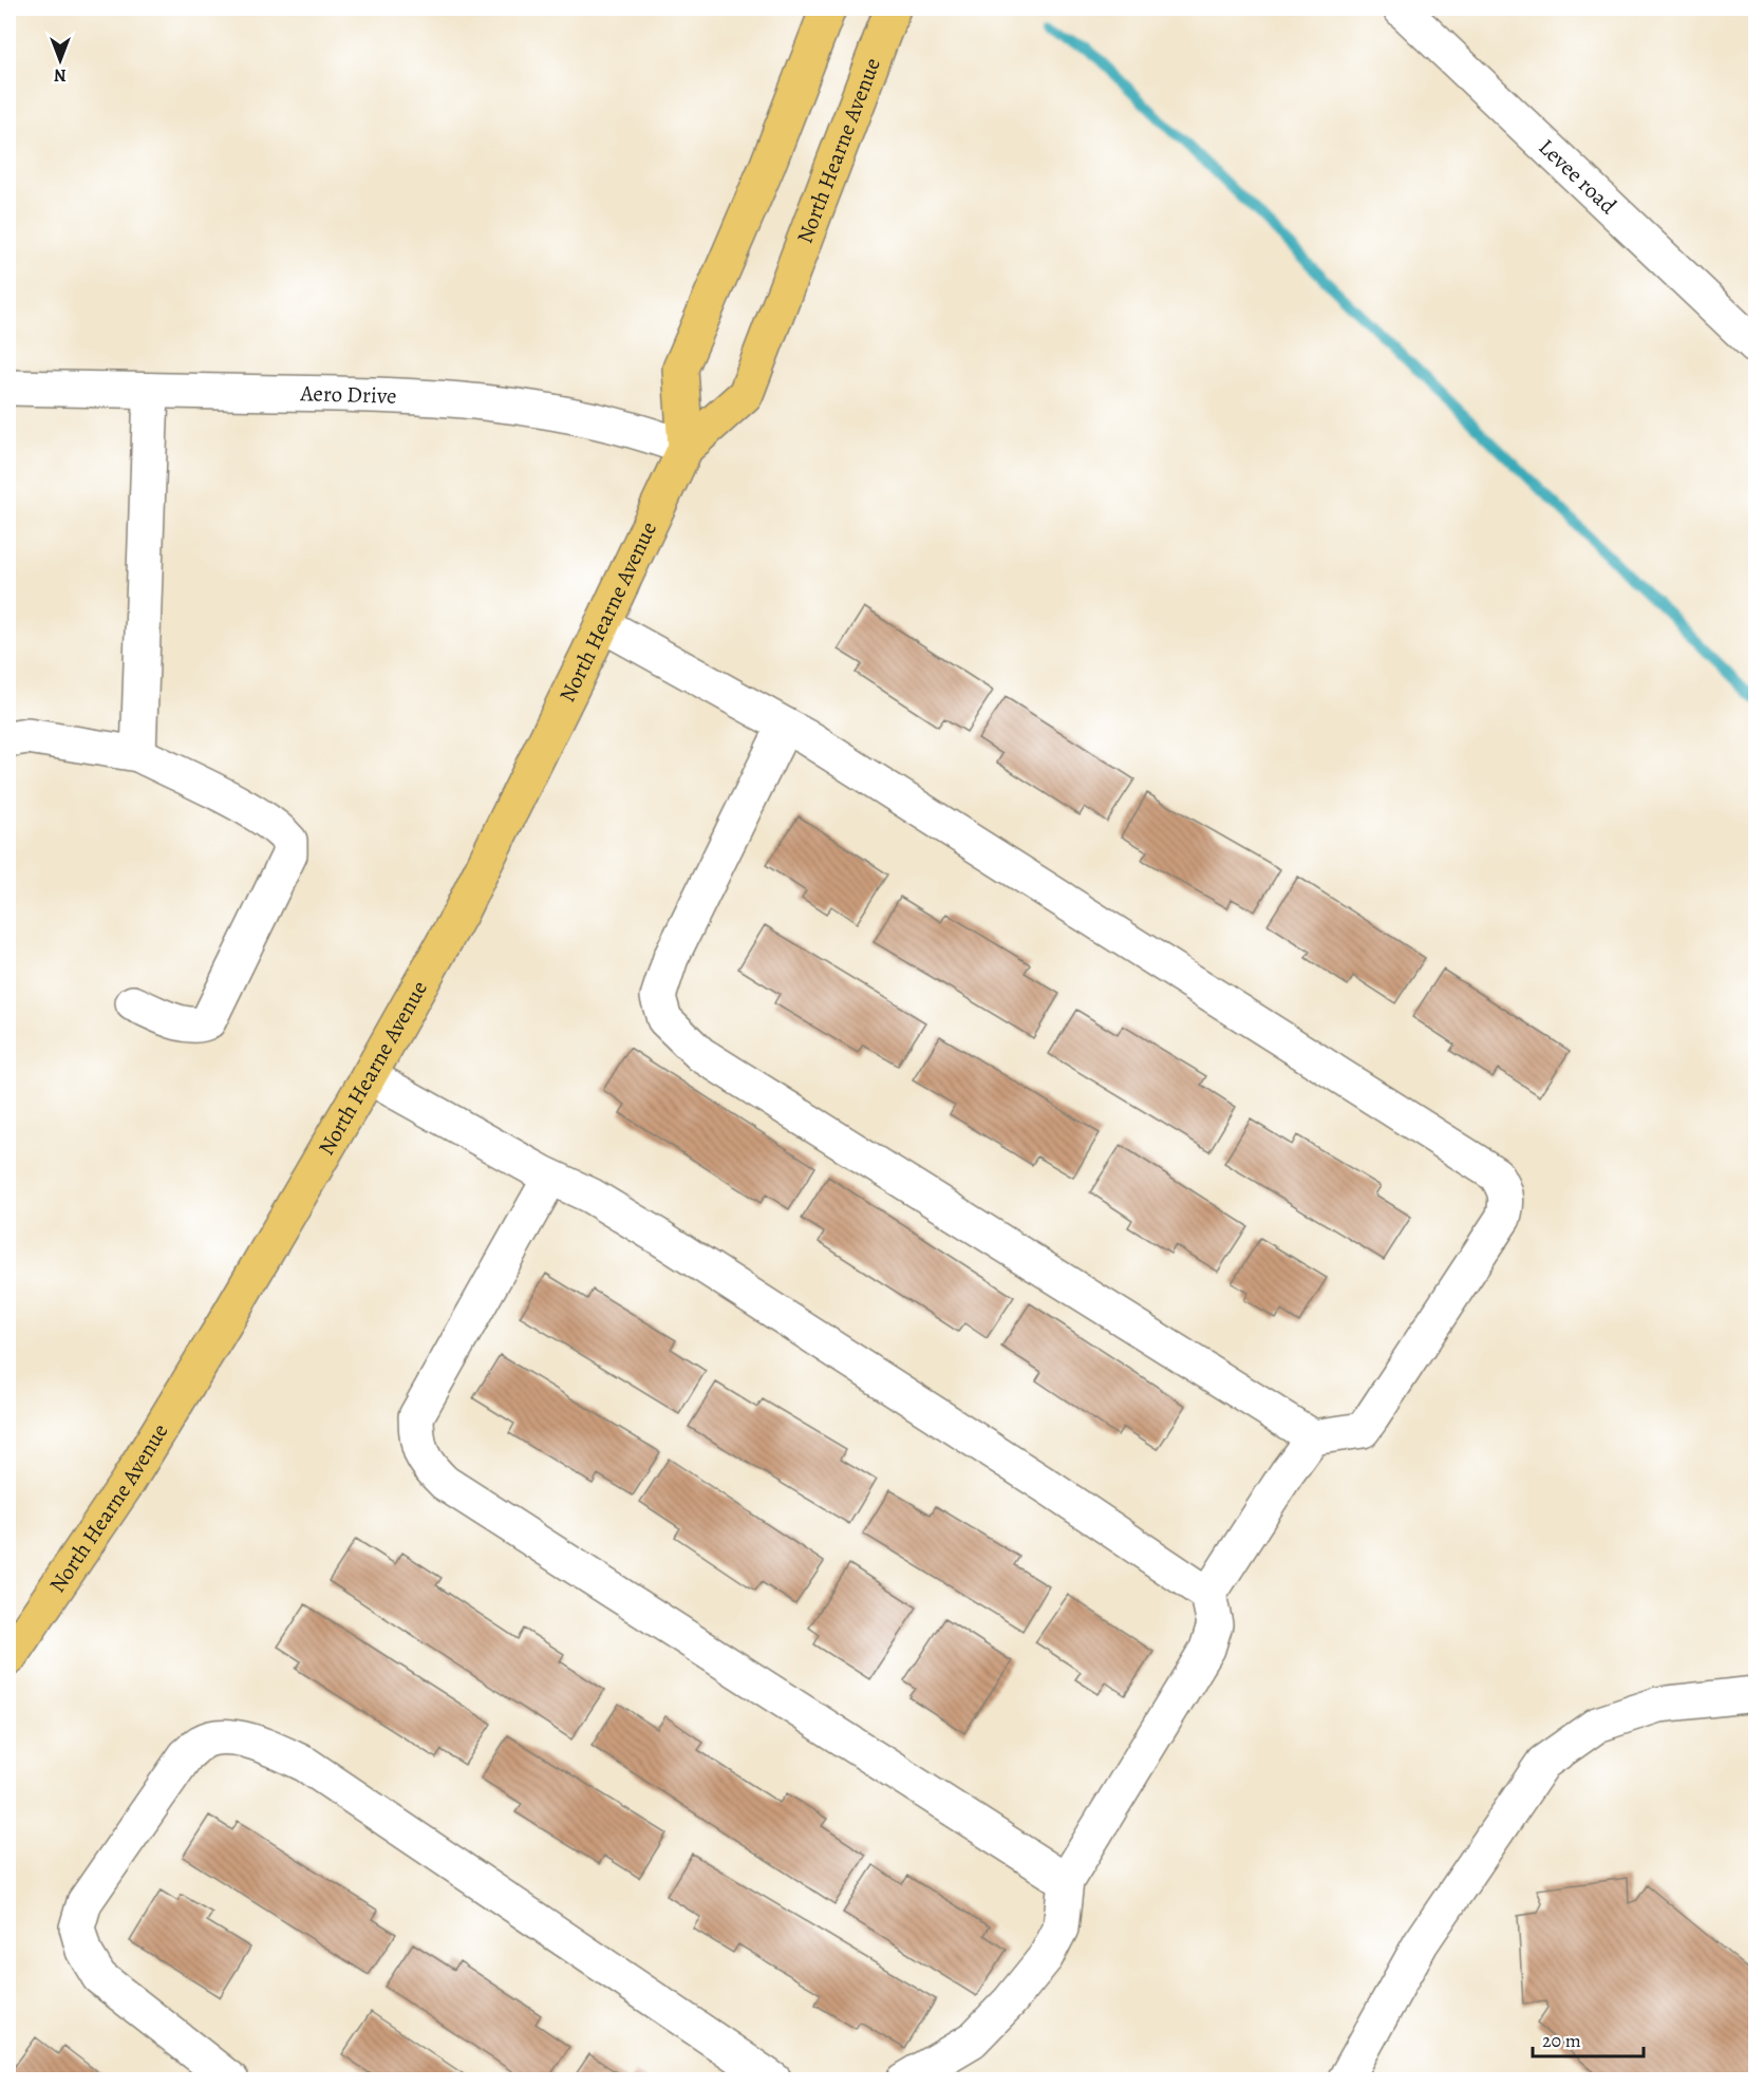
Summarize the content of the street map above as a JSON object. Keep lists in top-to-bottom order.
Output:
{
  "streets": {
    "main road": ["North Hearne Avenue"],
    "street": ["Levee road", "Aero Drive"]
  },
  "crossings": [
    ["North Hearne Avenue", "Aero Drive"]
  ],
  "scale_bar": "20 m",
  "north": "bottom"
}
